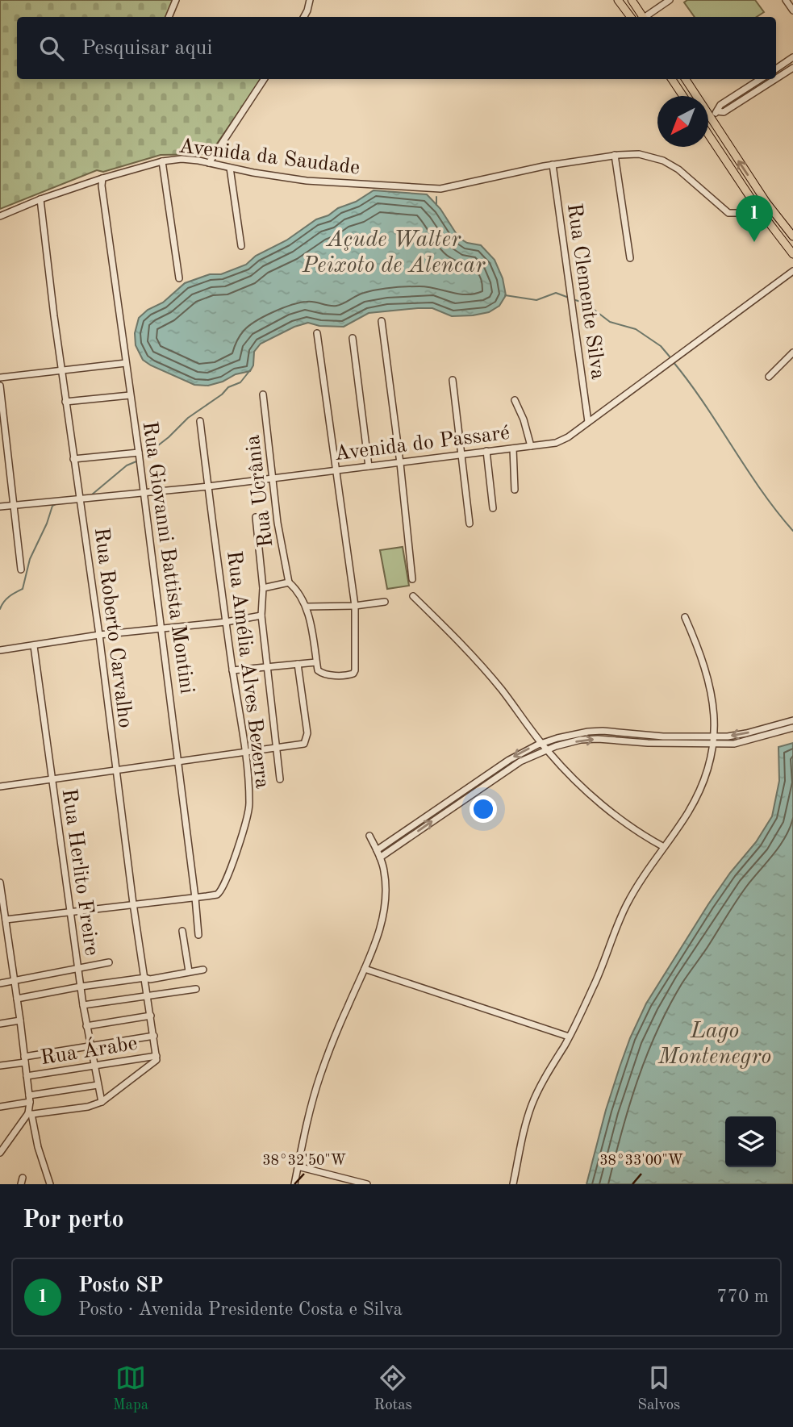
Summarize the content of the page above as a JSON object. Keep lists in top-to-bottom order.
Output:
{
  "streets": {
    "street": [
      "Avenida da Saudade",
      "Rua Clemente Silva",
      "Avenida do Passaré",
      "Rua Ucrânia",
      "Rua Giovanni Battista Montini",
      "Rua Roberto Carvalho",
      "Rua Amélia Alves Bezerra",
      "Rua Herlito Freire",
      "Rua Árabe"
    ]
  },
  "crossings": [
    ["Avenida da Saudade", "Rua Clemente Silva"],
    ["Avenida da Saudade", "Rua Giovanni Battista Montini"],
    ["Avenida da Saudade", "Rua Roberto Carvalho"],
    ["Rua Clemente Silva", "Avenida do Passaré"],
    ["Avenida do Passaré", "Rua Ucrânia"],
    ["Avenida do Passaré", "Rua Giovanni Battista Montini"],
    ["Avenida do Passaré", "Rua Roberto Carvalho"],
    ["Avenida do Passaré", "Rua Amélia Alves Bezerra"],
    ["Rua Giovanni Battista Montini", "Rua Amélia Alves Bezerra"],
    ["Rua Roberto Carvalho", "Rua Árabe"],
    ["Rua Herlito Freire", "Rua Árabe"]
  ],
  "water": ["Açude Walter Peixoto de Alencar", "Lago Montenegro"],
  "north": "bottom left",
  "page": {
    "search": "Pesquisar aqui",
    "pins": "1",
    "heading": "Por perto",
    "list": [
      {
        "mark": "1",
        "name": "Posto SP",
        "note": "Posto · Avenida Presidente Costa e Silva",
        "value": "770 m"
      }
    ],
    "nav": ["Mapa", "Rotas", "Salvos"]
  },
  "coordinates": ["38°32'50\"W", "38°33'00\"W"]
}
